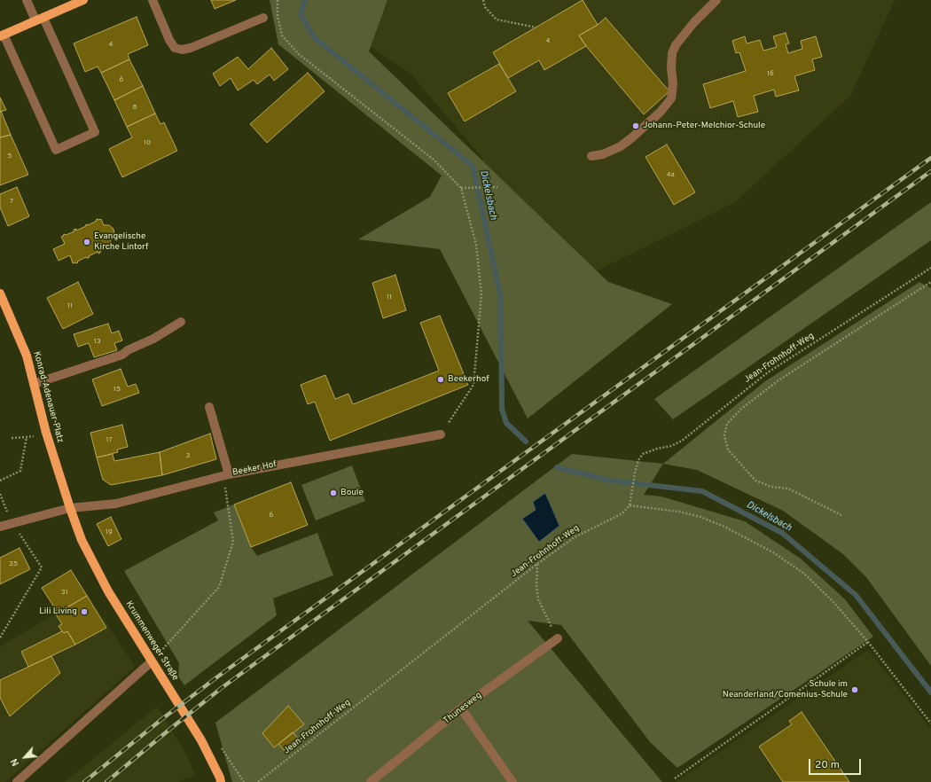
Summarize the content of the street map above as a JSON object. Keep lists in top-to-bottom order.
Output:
{
  "streets": {
    "main road": ["Konrad-Adenauer-Platz", "Krummenweger Straße"],
    "street": ["Beeker Hof", "Thunesweg"],
    "path": ["Jean-Frohnhoff-Weg"]
  },
  "crossings": [
    ["Konrad-Adenauer-Platz", "Beeker Hof"],
    ["Konrad-Adenauer-Platz", "Krummenweger Straße"],
    ["Beeker Hof", "Krummenweger Straße"]
  ],
  "water": ["Dickelsbach"],
  "places": [
    "Johann-Peter-Melchior-Schule",
    "Evangelische Kirche Lintorf",
    "Beekerhof",
    "Boule",
    "Lili Living",
    "Schule im Neanderland/Comenius-Schule"
  ],
  "house_numbers": [
    "4",
    "4",
    "16",
    "6",
    "8",
    "10",
    "5",
    "4a",
    "7",
    "11",
    "11",
    "13",
    "15",
    "17",
    "3",
    "6",
    "19",
    "35",
    "31"
  ],
  "scale_bar": "20 m",
  "north": "bottom left"
}
